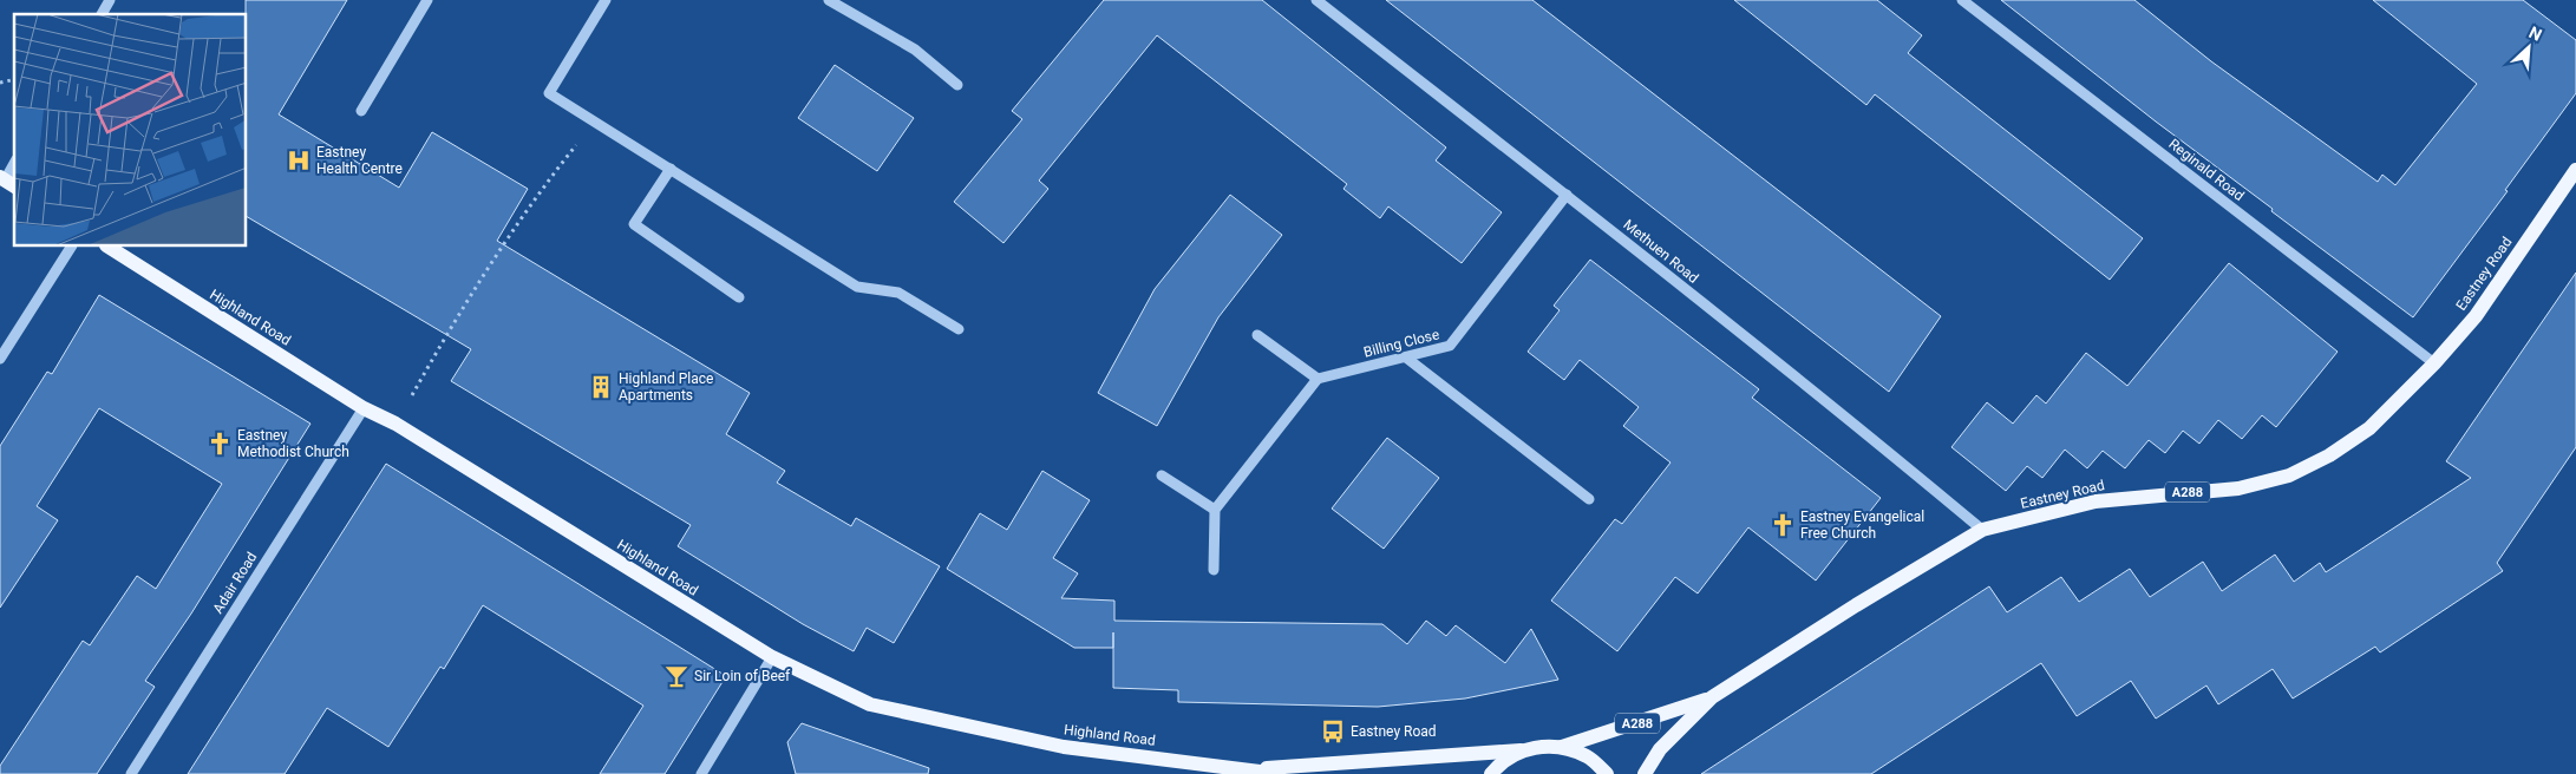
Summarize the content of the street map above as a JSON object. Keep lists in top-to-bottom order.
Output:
{
  "streets": {
    "main road": ["Eastney Road", "Highland Road", "A288"],
    "street": [
      "Reginald Road",
      "Methuen Road",
      "Billing Close",
      "Adair Road"
    ]
  },
  "crossings": [
    ["Reginald Road", "Eastney Road"],
    ["Methuen Road", "Eastney Road"],
    ["Methuen Road", "Billing Close"],
    ["Eastney Road", "A288"],
    ["Highland Road", "A288"],
    ["Highland Road", "Adair Road"]
  ],
  "places": {
    "hospital": ["Eastney Health Centre"],
    "building": ["Highland Place Apartments"],
    "church": ["Eastney Methodist Church", "Eastney Evangelical Free Church"],
    "bar": ["Sir Loin of Beef"],
    "bus stop": ["Eastney Road"]
  },
  "north": "top right"
}
